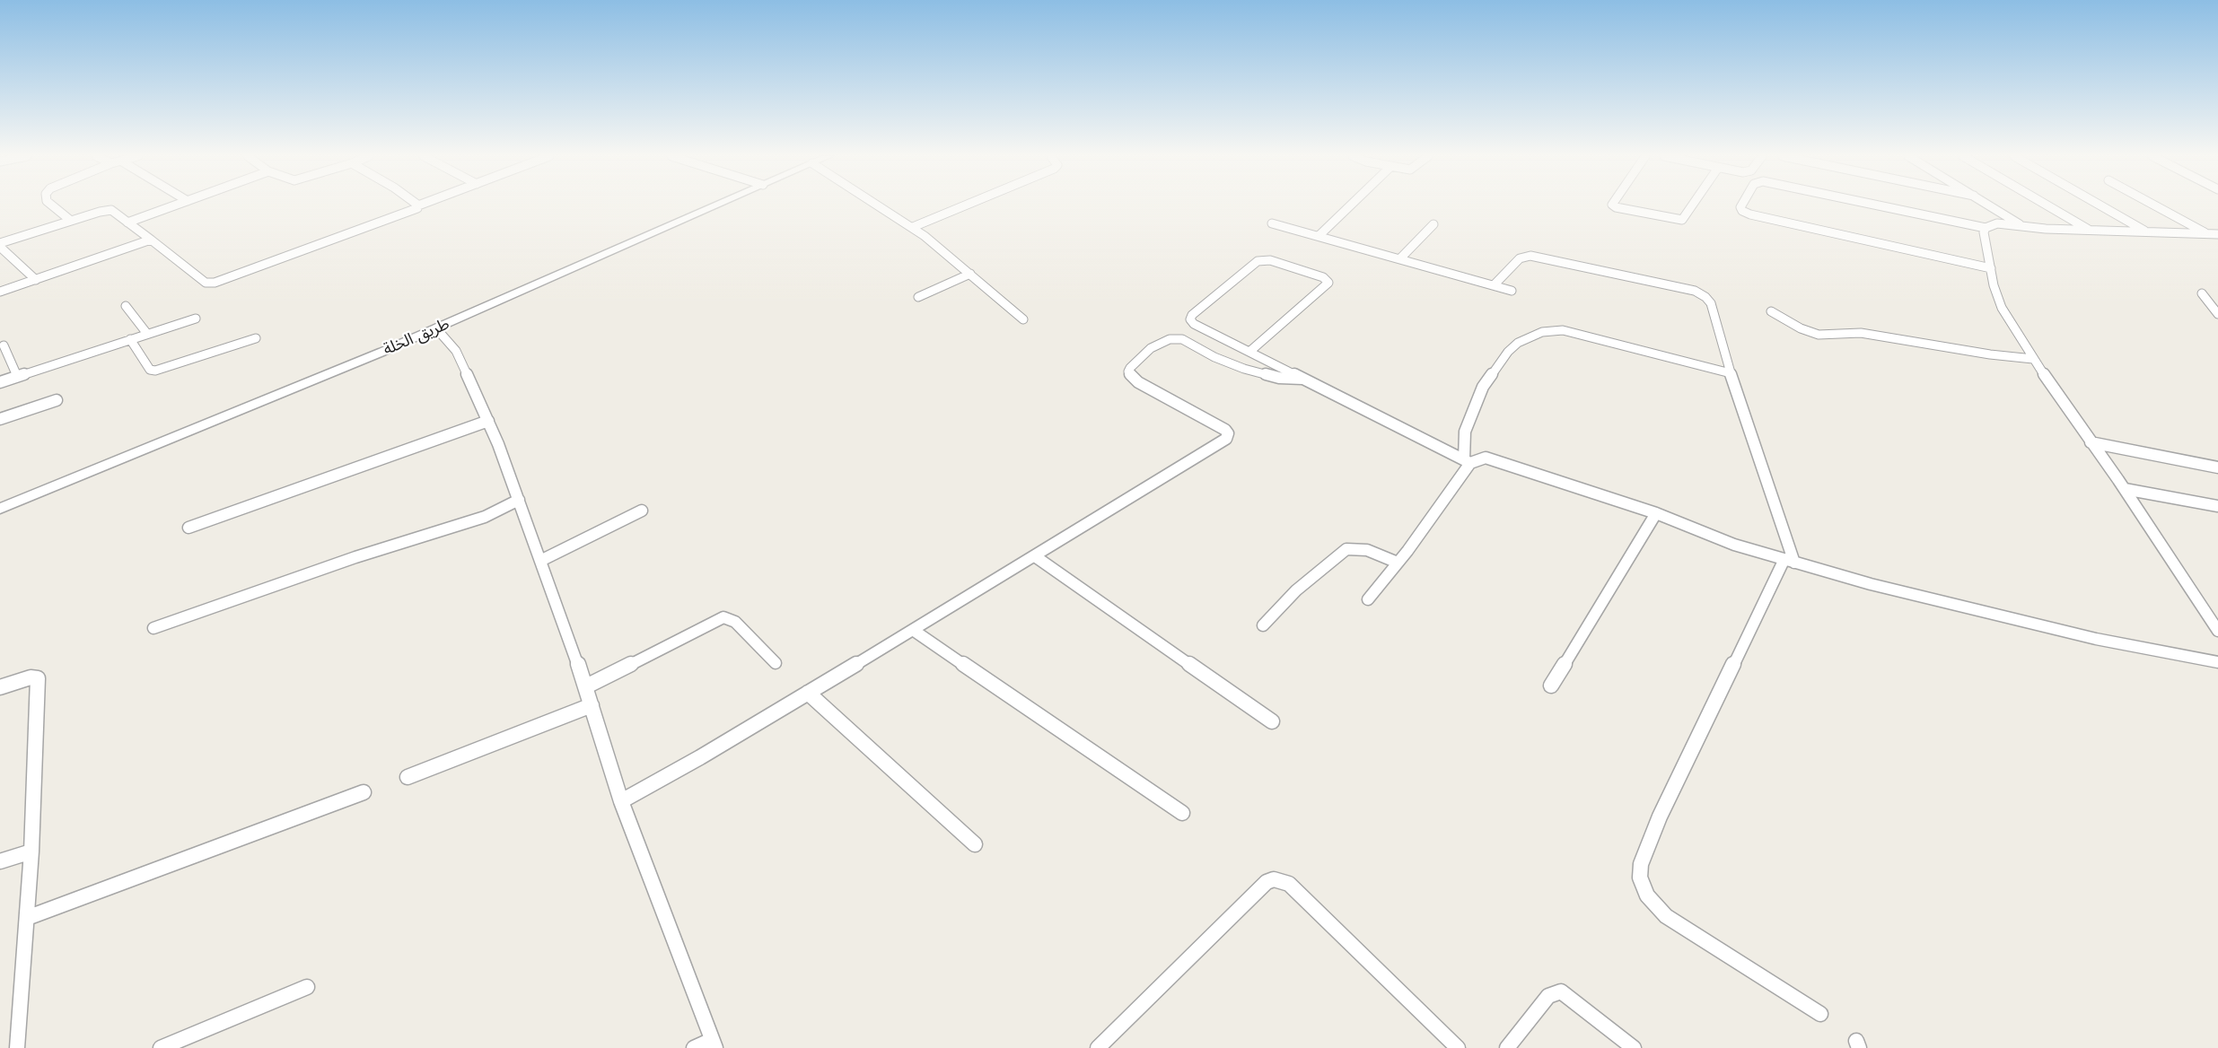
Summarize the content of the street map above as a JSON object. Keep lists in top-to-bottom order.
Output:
{
  "streets": {
    "street": ["طريق الخلة"]
  }
}
